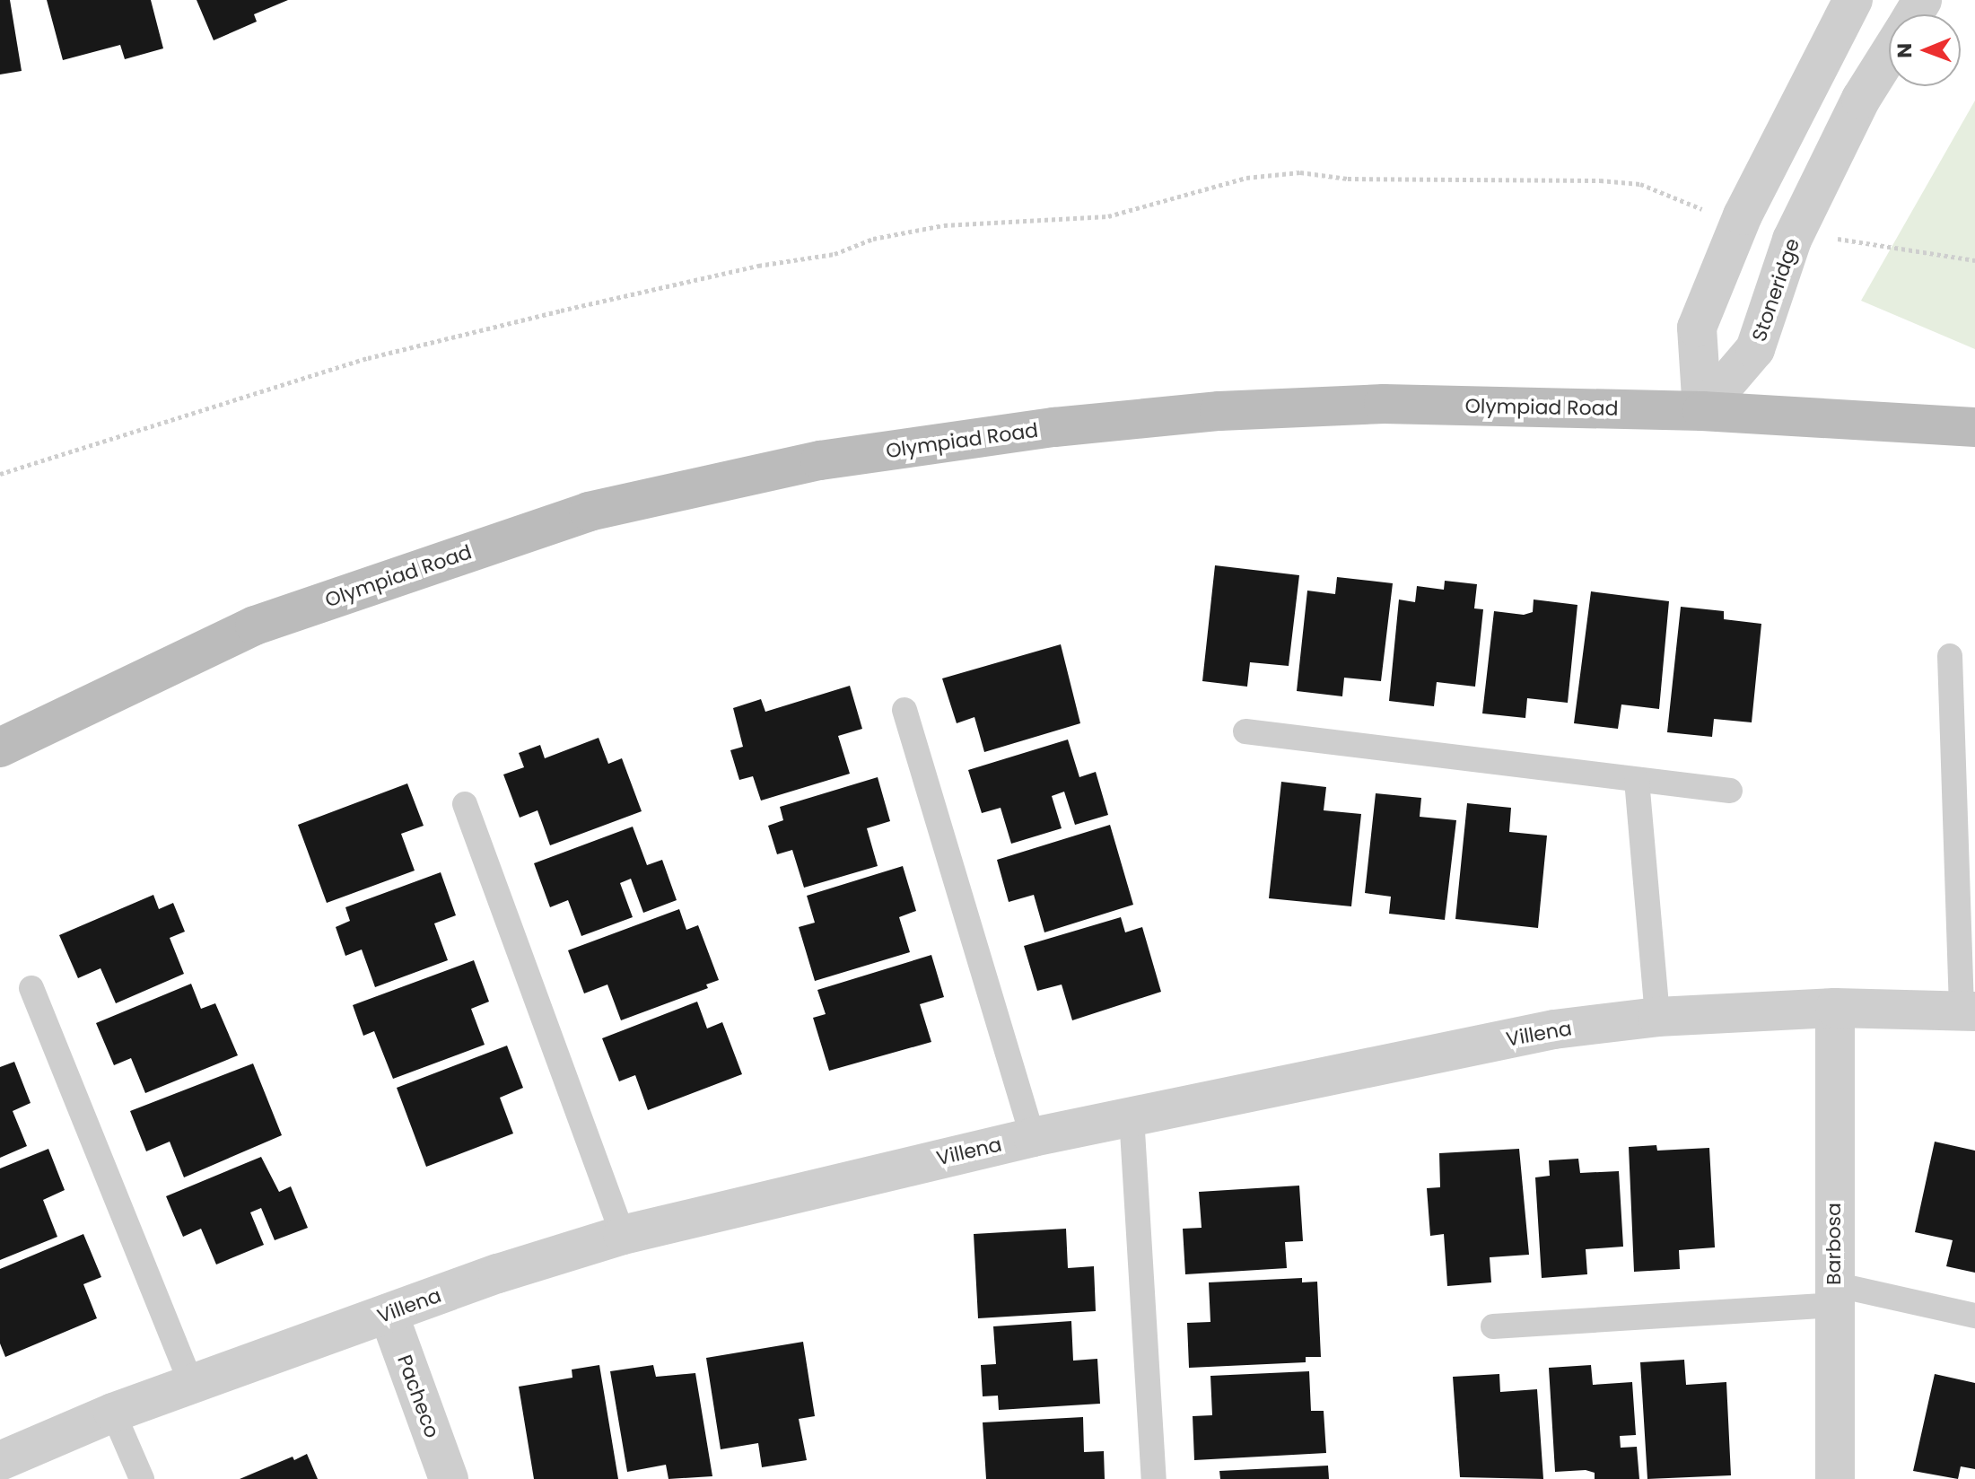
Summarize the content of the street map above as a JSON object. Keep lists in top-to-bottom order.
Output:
{
  "streets": {
    "main road": ["Olympiad Road"],
    "street": [
      "Stoneridge",
      "Villena",
      "Barbosa",
      "Pacheco"
    ]
  },
  "crossings": [
    ["Stoneridge", "Olympiad Road"],
    ["Villena", "Barbosa"],
    ["Villena", "Pacheco"]
  ],
  "north": "left"
}
